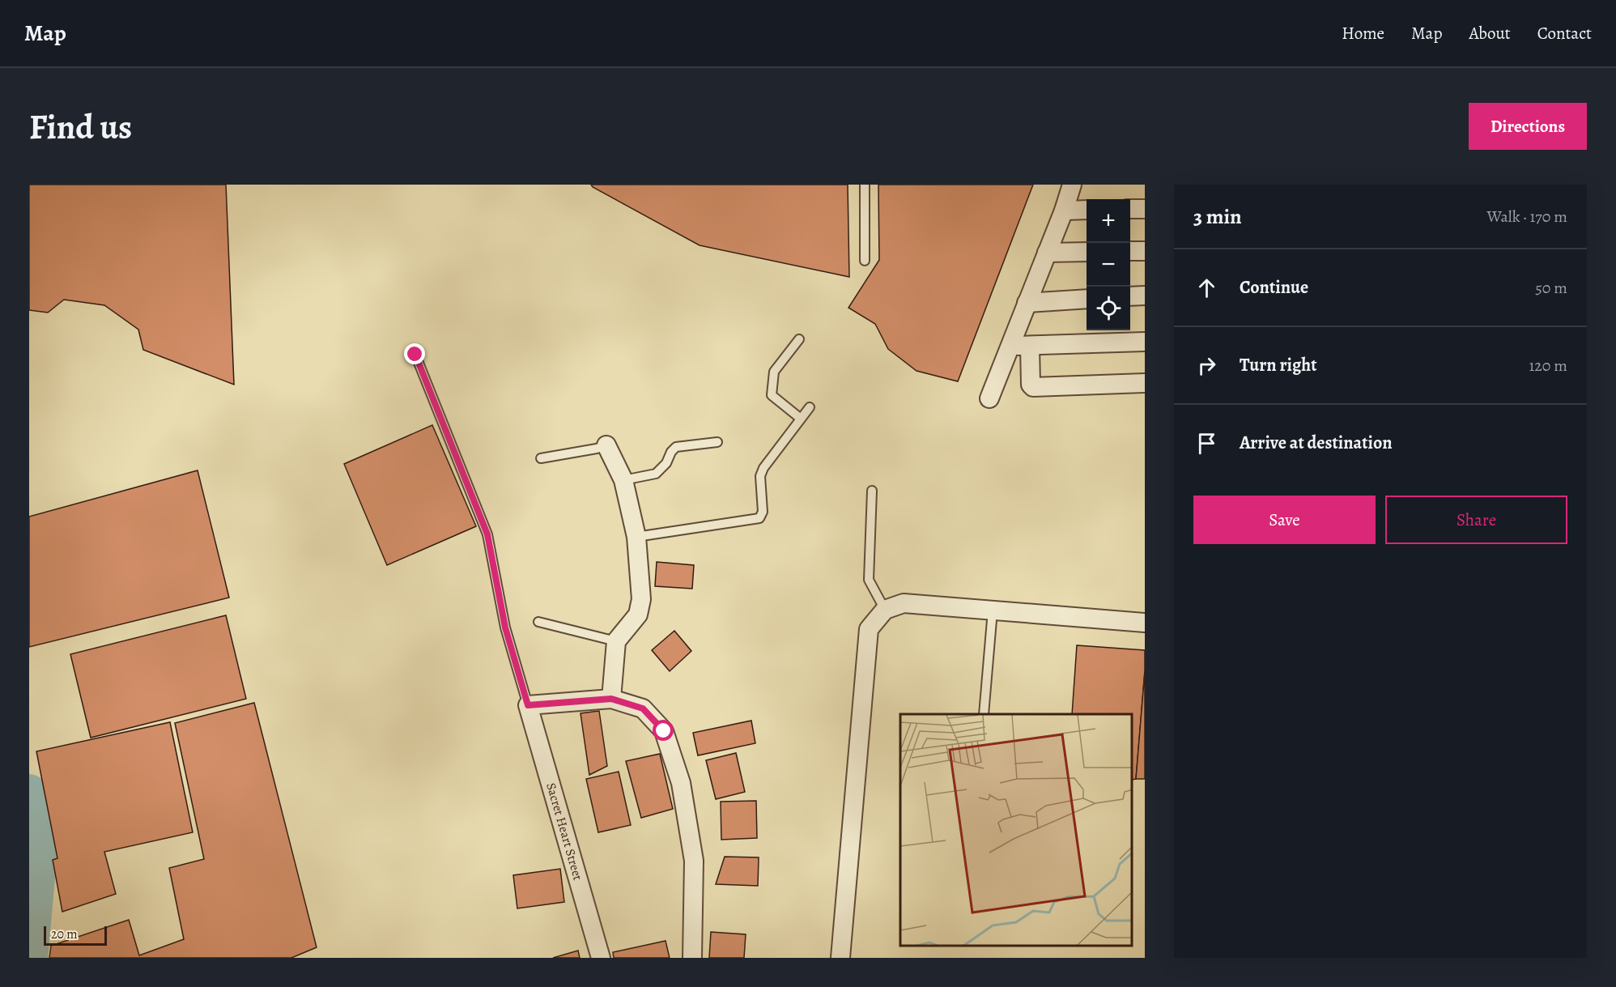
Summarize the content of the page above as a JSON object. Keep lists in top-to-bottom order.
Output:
{
  "streets": {
    "street": ["Sacret Heart Street"]
  },
  "scale_bar": "20 m",
  "page": {
    "header": "Map",
    "nav": [
      "Home",
      "Map",
      "About",
      "Contact"
    ],
    "buttons": [
      "Directions",
      ["Save", "Share"]
    ],
    "title": "Find us",
    "heading": ["3 min", "Walk · 170 m"],
    "map_buttons": ["+", "−"],
    "list": [
      ["Continue", "50 m"],
      ["Turn right", "120 m"],
      "Arrive at destination"
    ],
    "scale": "20 m"
  }
}
